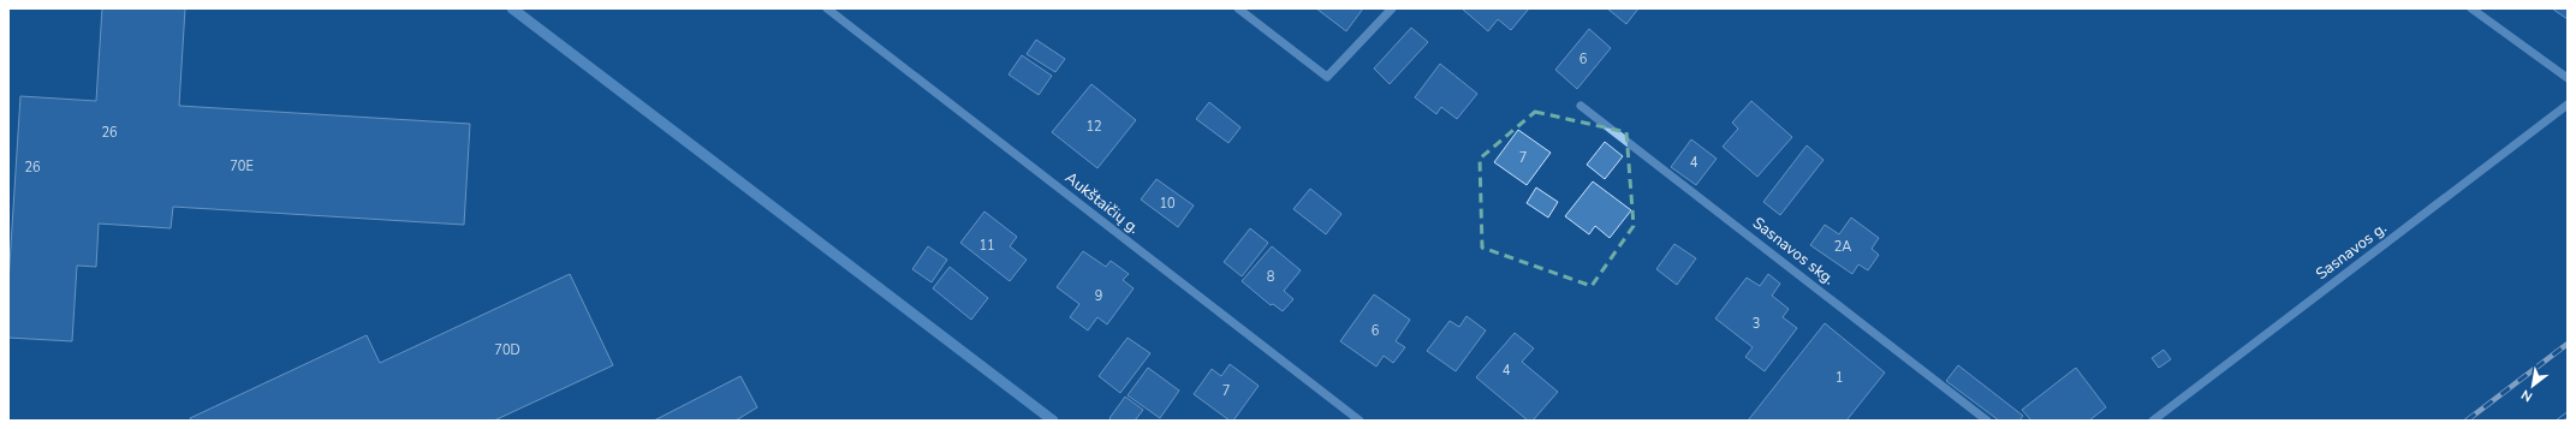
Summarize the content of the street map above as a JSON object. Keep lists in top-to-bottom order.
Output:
{
  "streets": {
    "street": ["Aukštaičių g.", "Sasnavos skg.", "Sasnavos g."]
  },
  "house_numbers": [
    "6",
    "12",
    "26",
    "7",
    "4",
    "70E",
    "26",
    "10",
    "11",
    "2A",
    "8",
    "9",
    "3",
    "6",
    "70D",
    "4",
    "1",
    "7"
  ],
  "north": "bottom left"
}
